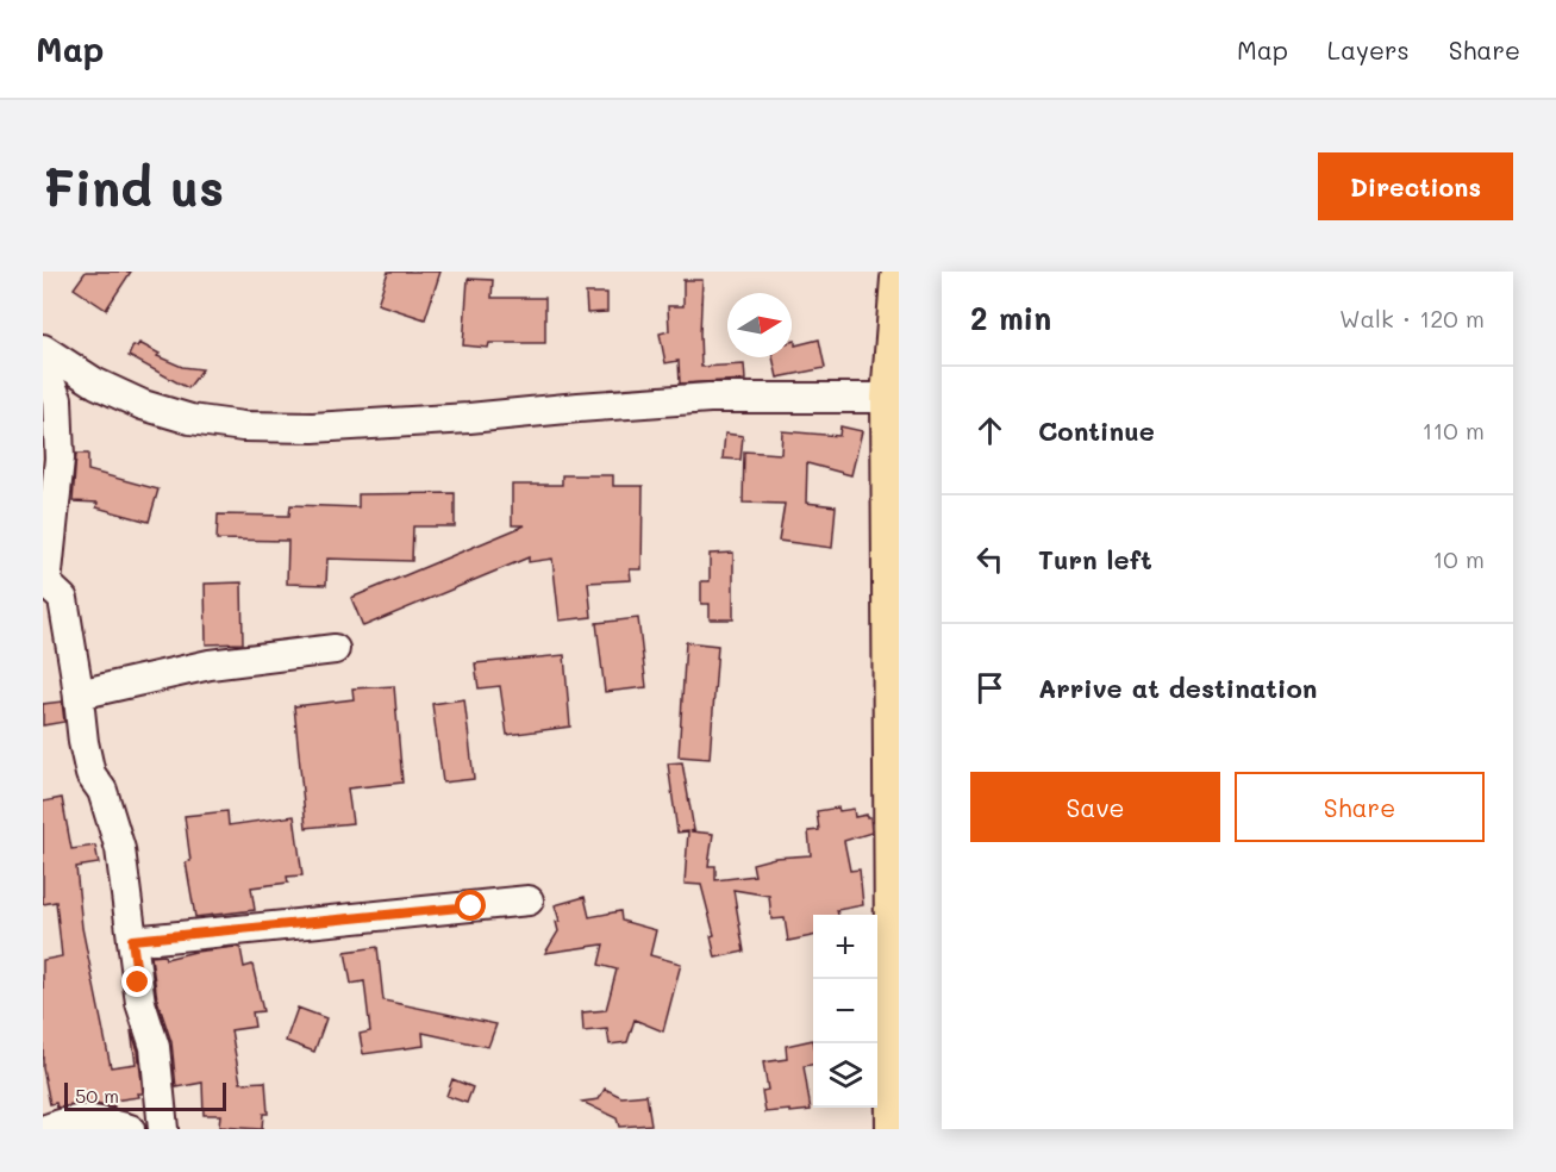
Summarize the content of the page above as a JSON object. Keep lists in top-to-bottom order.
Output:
{
  "scale_bar": "50 m",
  "north": "right",
  "page": {
    "header": "Map",
    "nav": ["Map", "Layers", "Share"],
    "buttons": [
      "Directions",
      ["Save", "Share"]
    ],
    "title": "Find us",
    "heading": ["2 min", "Walk · 120 m"],
    "list": [
      ["Continue", "110 m"],
      ["Turn left", "10 m"],
      "Arrive at destination"
    ],
    "map_buttons": ["+", "−"],
    "scale": "50 m"
  }
}
